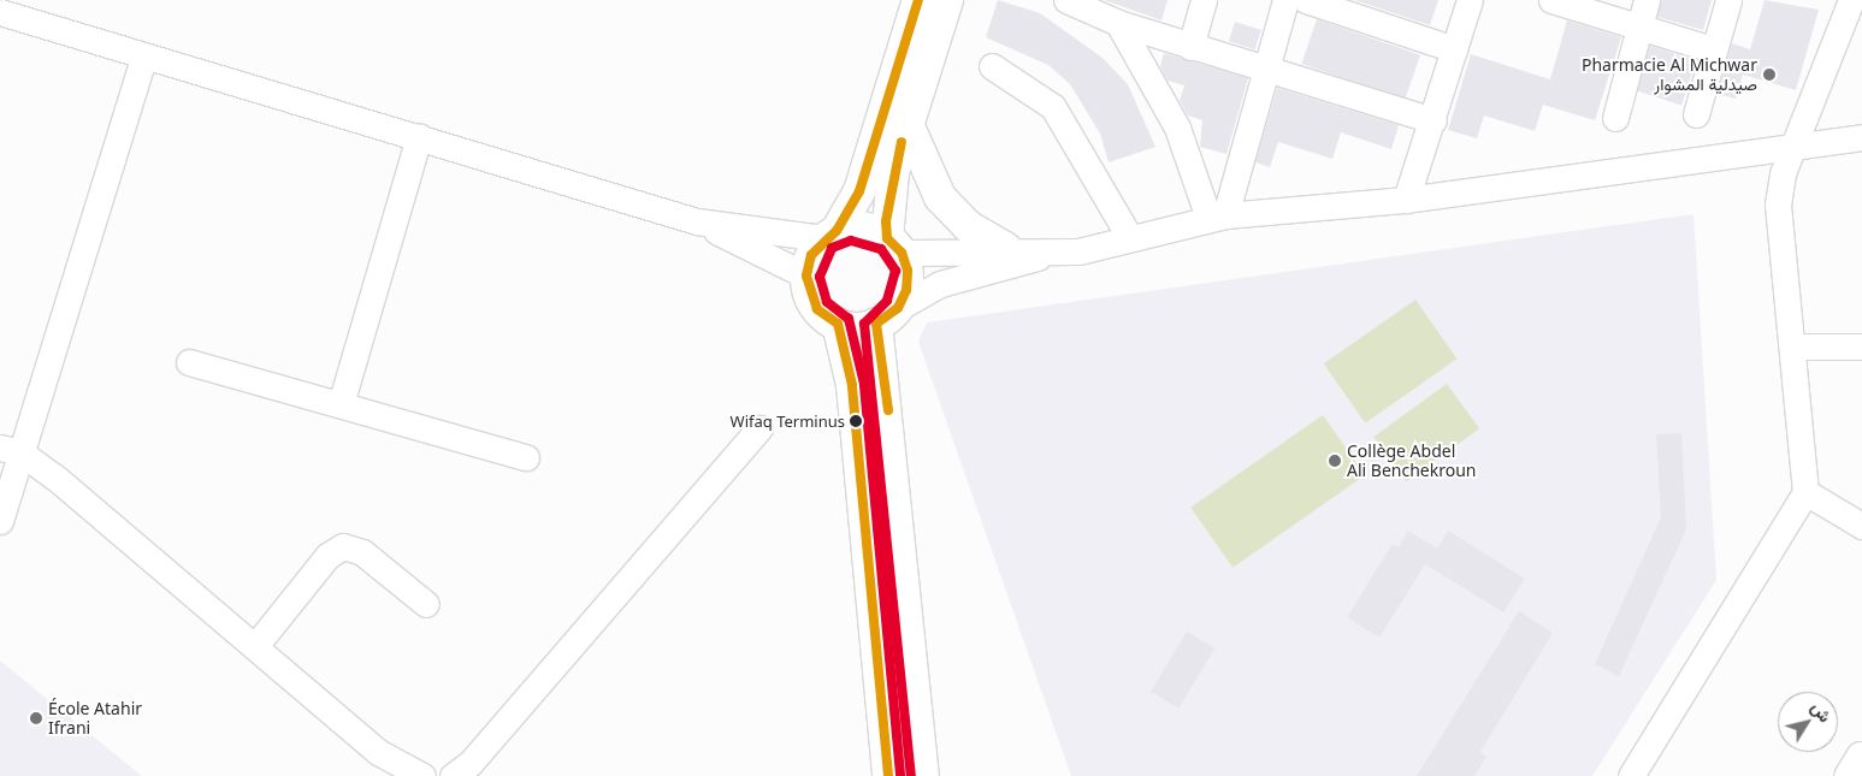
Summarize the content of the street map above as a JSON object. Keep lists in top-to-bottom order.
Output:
{
  "places": [
    "Pharmacie Al Michwar صيدلية المشوار",
    "Wifaq Terminus",
    "Collège Abdel Ali Benchekroun",
    "École Atahir Ifrani"
  ],
  "north": "top right"
}
